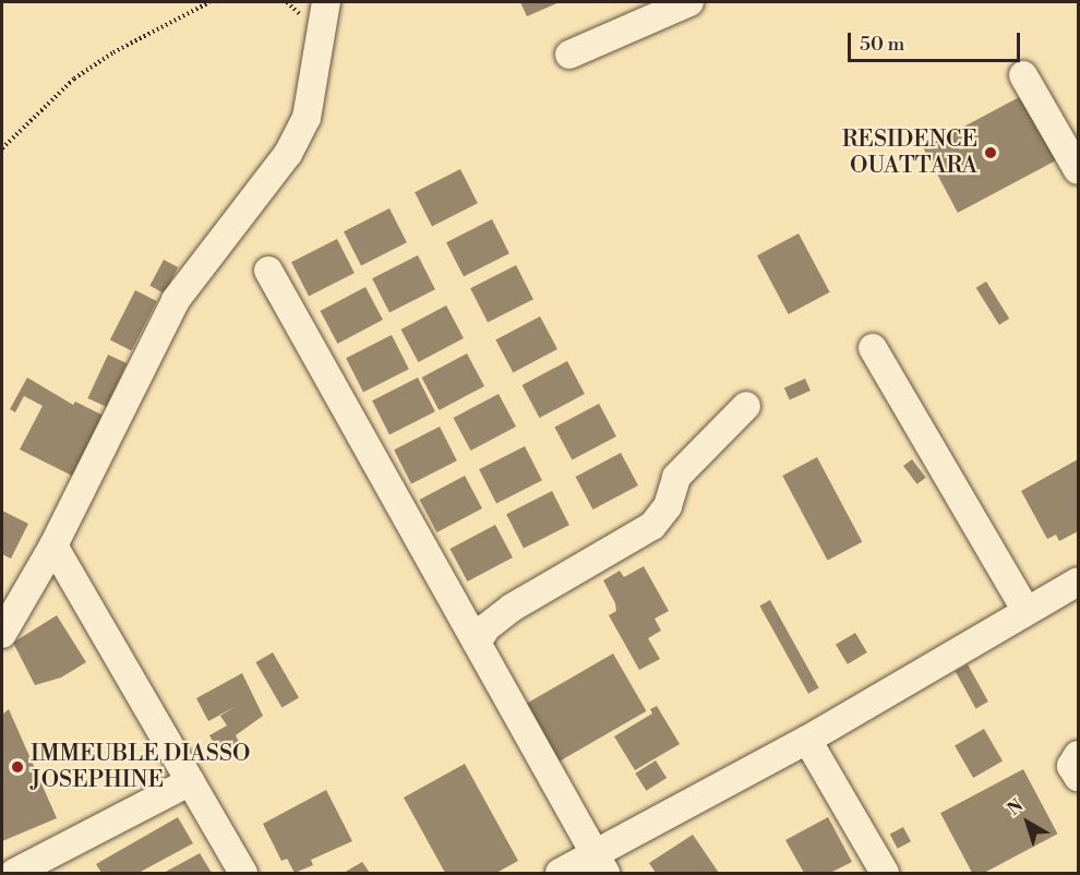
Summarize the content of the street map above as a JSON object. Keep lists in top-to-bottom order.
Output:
{
  "places": ["RESIDENCE OUATTARA", "IMMEUBLE DIASSO JOSEPHINE"],
  "scale_bar": "50 m",
  "north": "top left"
}
